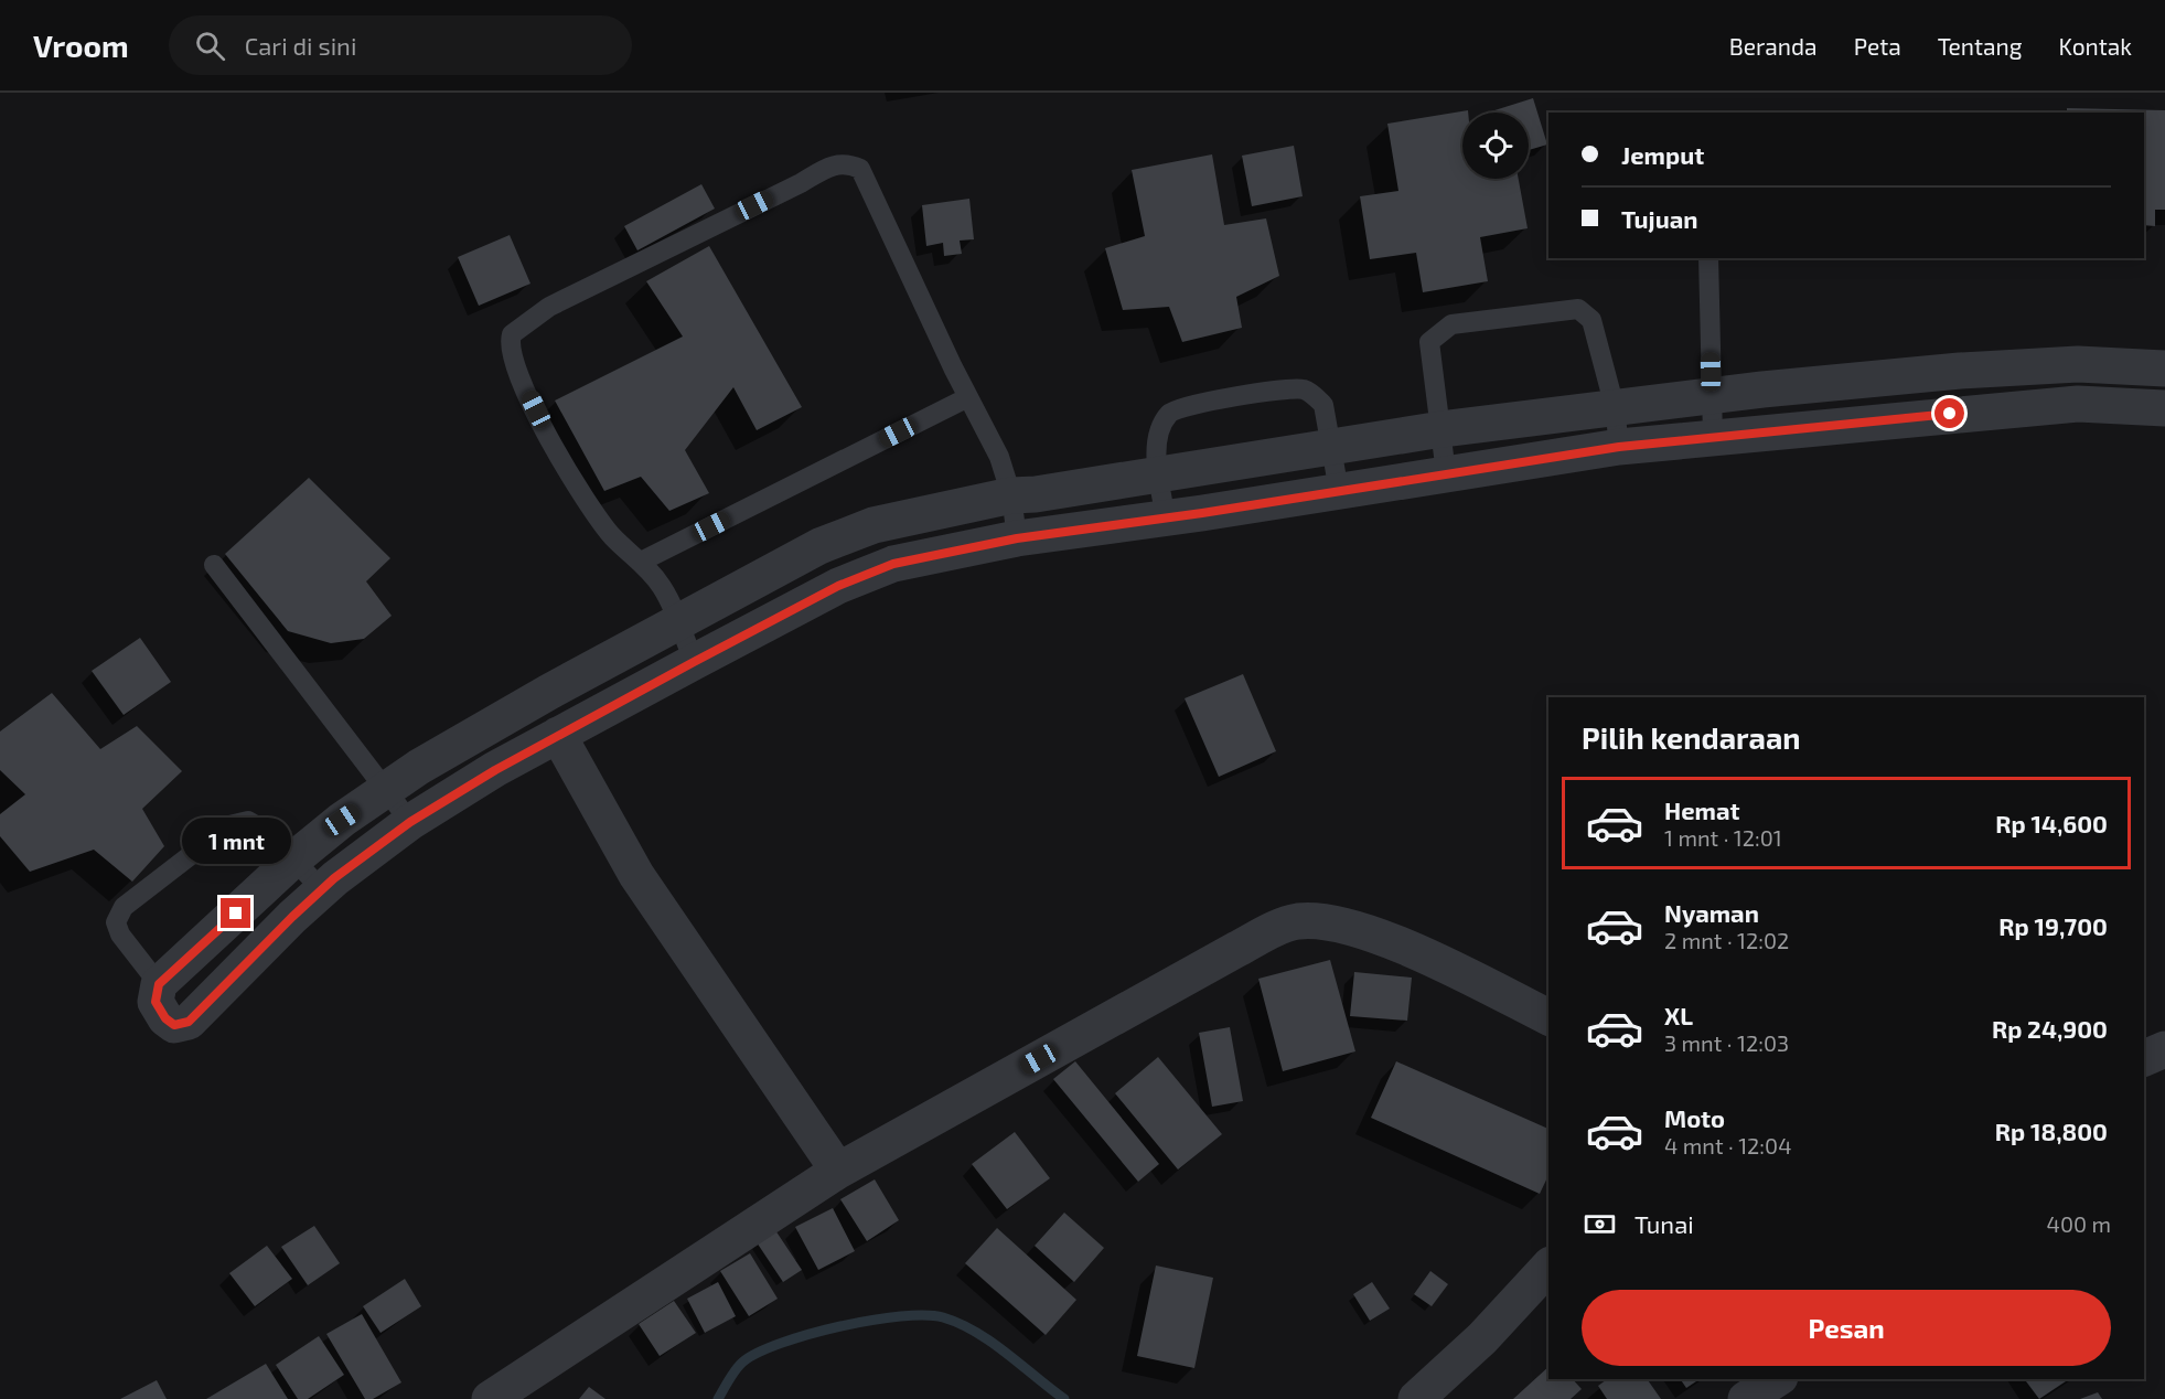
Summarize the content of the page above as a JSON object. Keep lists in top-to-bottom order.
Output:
{
  "page": {
    "header": "Vroom",
    "search": "Cari di sini",
    "nav": [
      "Beranda",
      "Peta",
      "Tentang",
      "Kontak"
    ],
    "banner": ["Jemput", "Tujuan"],
    "heading": "Pilih kendaraan",
    "list": [
      {
        "name": "Hemat",
        "note": "1 mnt · 12:01",
        "value": "Rp 14,600"
      },
      {
        "name": "Nyaman",
        "note": "2 mnt · 12:02",
        "value": "Rp 19,700"
      },
      {
        "name": "XL",
        "note": "3 mnt · 12:03",
        "value": "Rp 24,900"
      },
      {
        "name": "Moto",
        "note": "4 mnt · 12:04",
        "value": "Rp 18,800"
      }
    ],
    "bubble": "1 mnt",
    "pay": ["Tunai", "400 m"],
    "buttons": "Pesan"
  }
}
